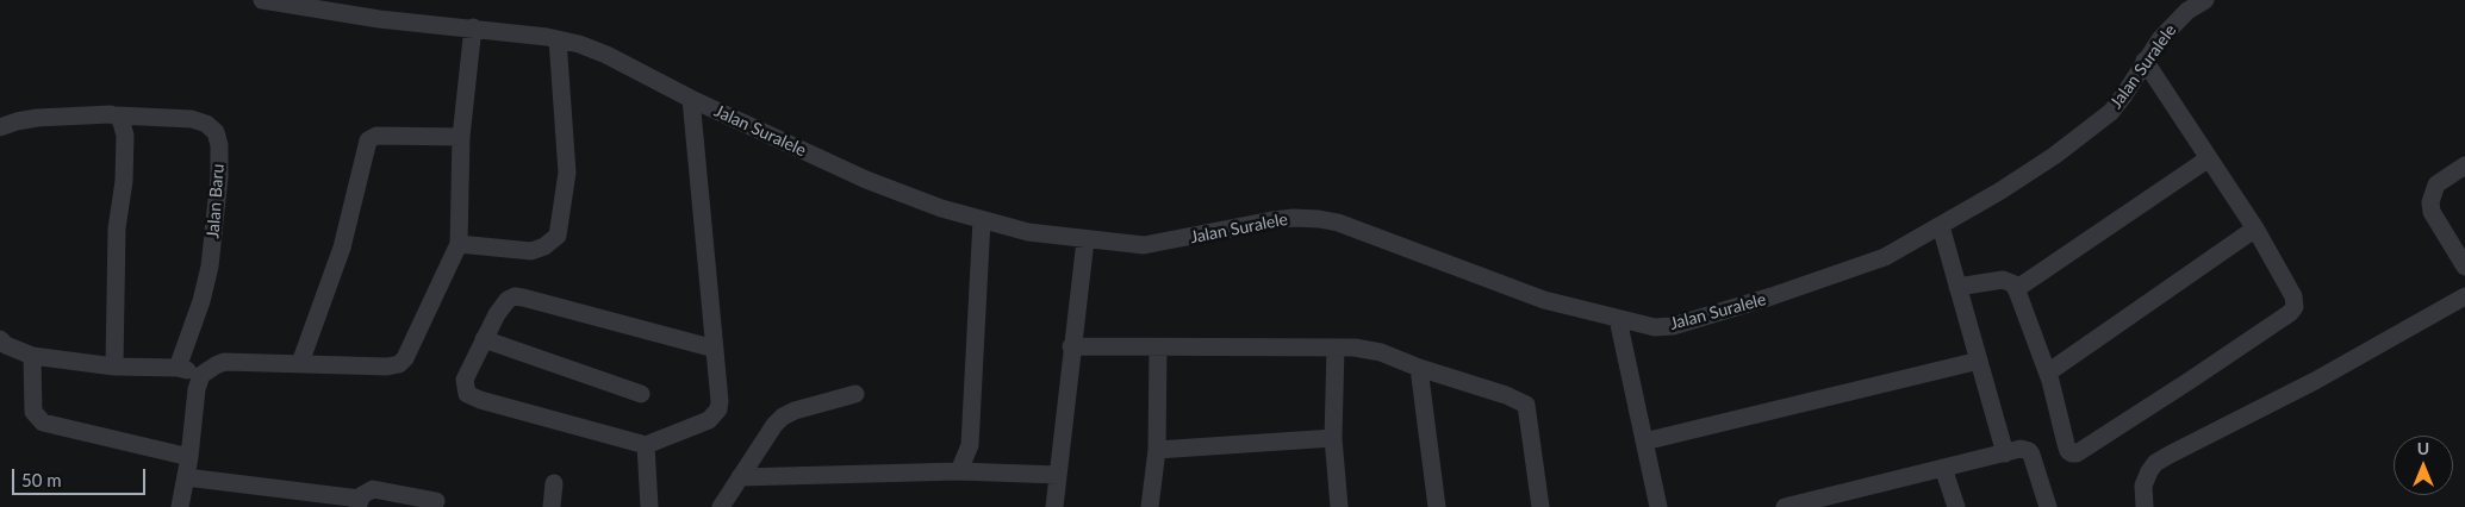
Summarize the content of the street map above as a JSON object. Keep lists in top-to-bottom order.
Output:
{
  "streets": {
    "street": ["Jalan Suralele", "Jalan Baru"]
  },
  "scale_bar": "50 m",
  "north": "top"
}
